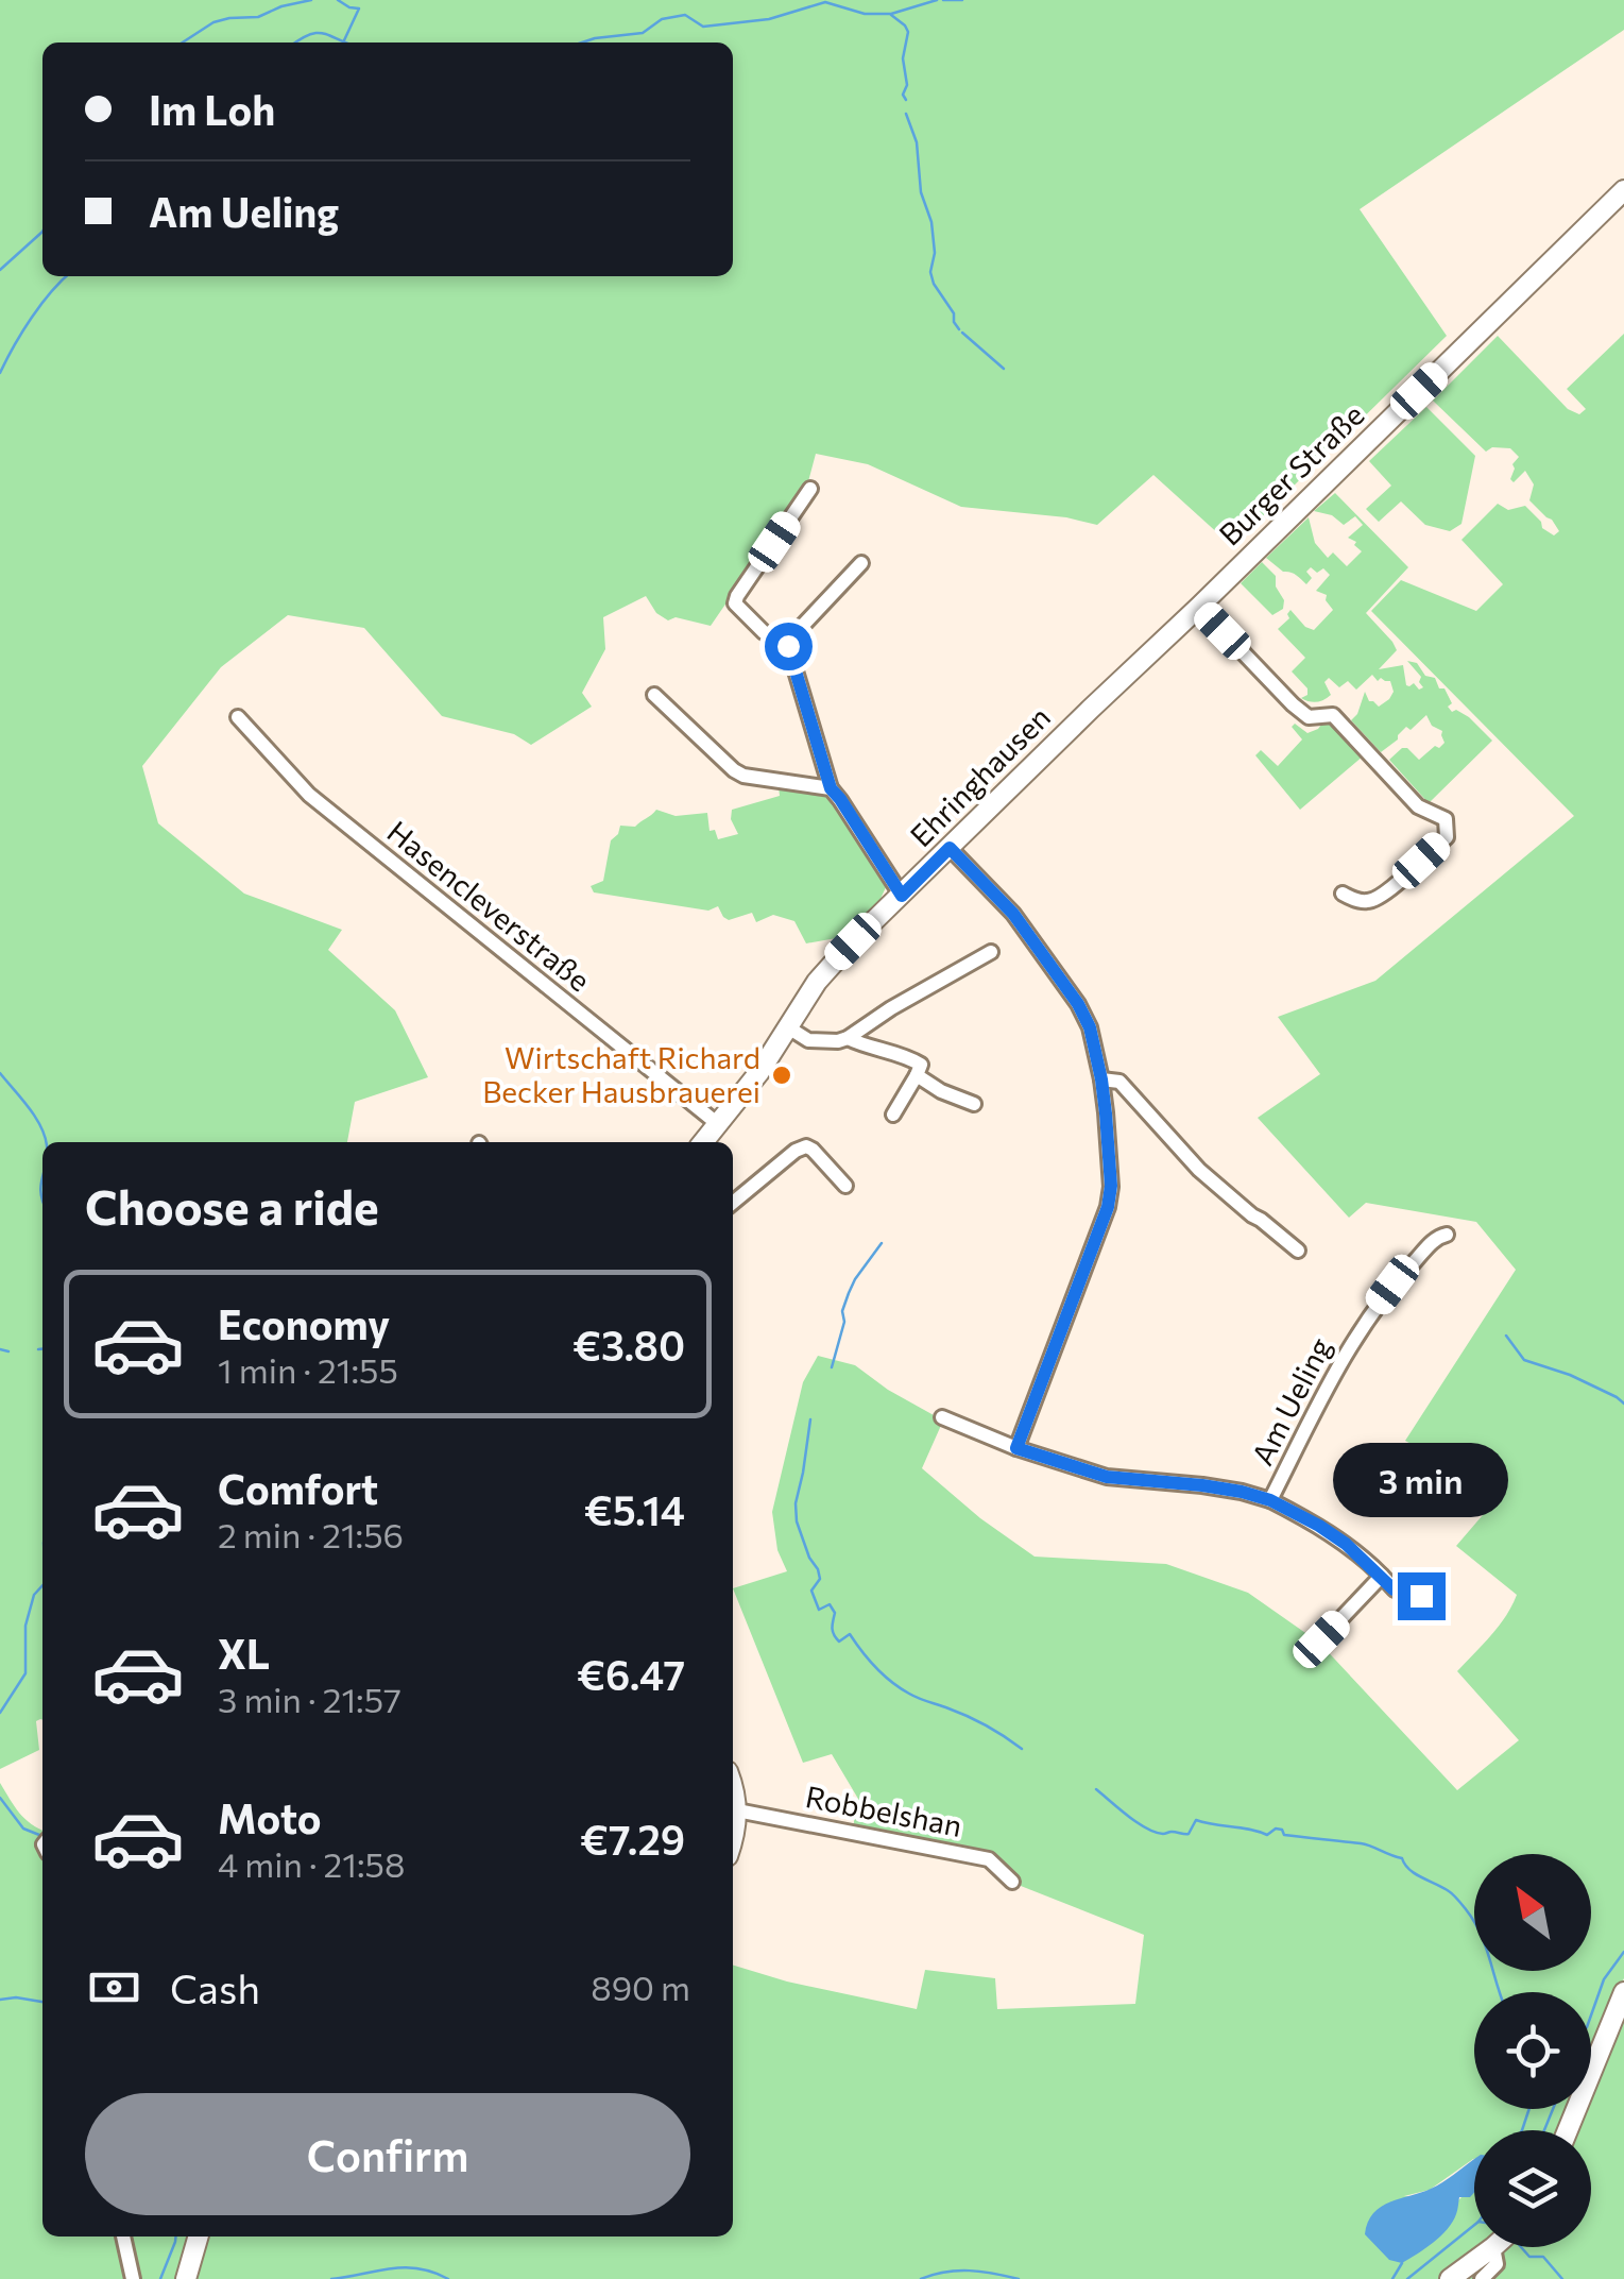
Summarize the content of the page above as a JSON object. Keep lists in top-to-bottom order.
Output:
{
  "streets": {
    "main road": ["Burger Straße", "Ehringhausen"],
    "street": ["Hasencleverstraße", "Am Ueling", "Robbelshan"]
  },
  "crossings": [
    ["Burger Straße", "Ehringhausen"],
    ["Ehringhausen", "Hasencleverstraße"]
  ],
  "places": ["Wirtschaft Richard Becker Hausbrauerei"],
  "north": "top left",
  "page": {
    "banner": ["Im Loh", "Am Ueling"],
    "heading": "Choose a ride",
    "list": [
      {
        "name": "Economy",
        "note": "1 min · 21:55",
        "value": "€3.80"
      },
      {
        "name": "Comfort",
        "note": "2 min · 21:56",
        "value": "€5.14"
      },
      {
        "name": "XL",
        "note": "3 min · 21:57",
        "value": "€6.47"
      },
      {
        "name": "Moto",
        "note": "4 min · 21:58",
        "value": "€7.29"
      }
    ],
    "bubble": "3 min",
    "pay": ["Cash", "890 m"],
    "buttons": "Confirm"
  }
}
